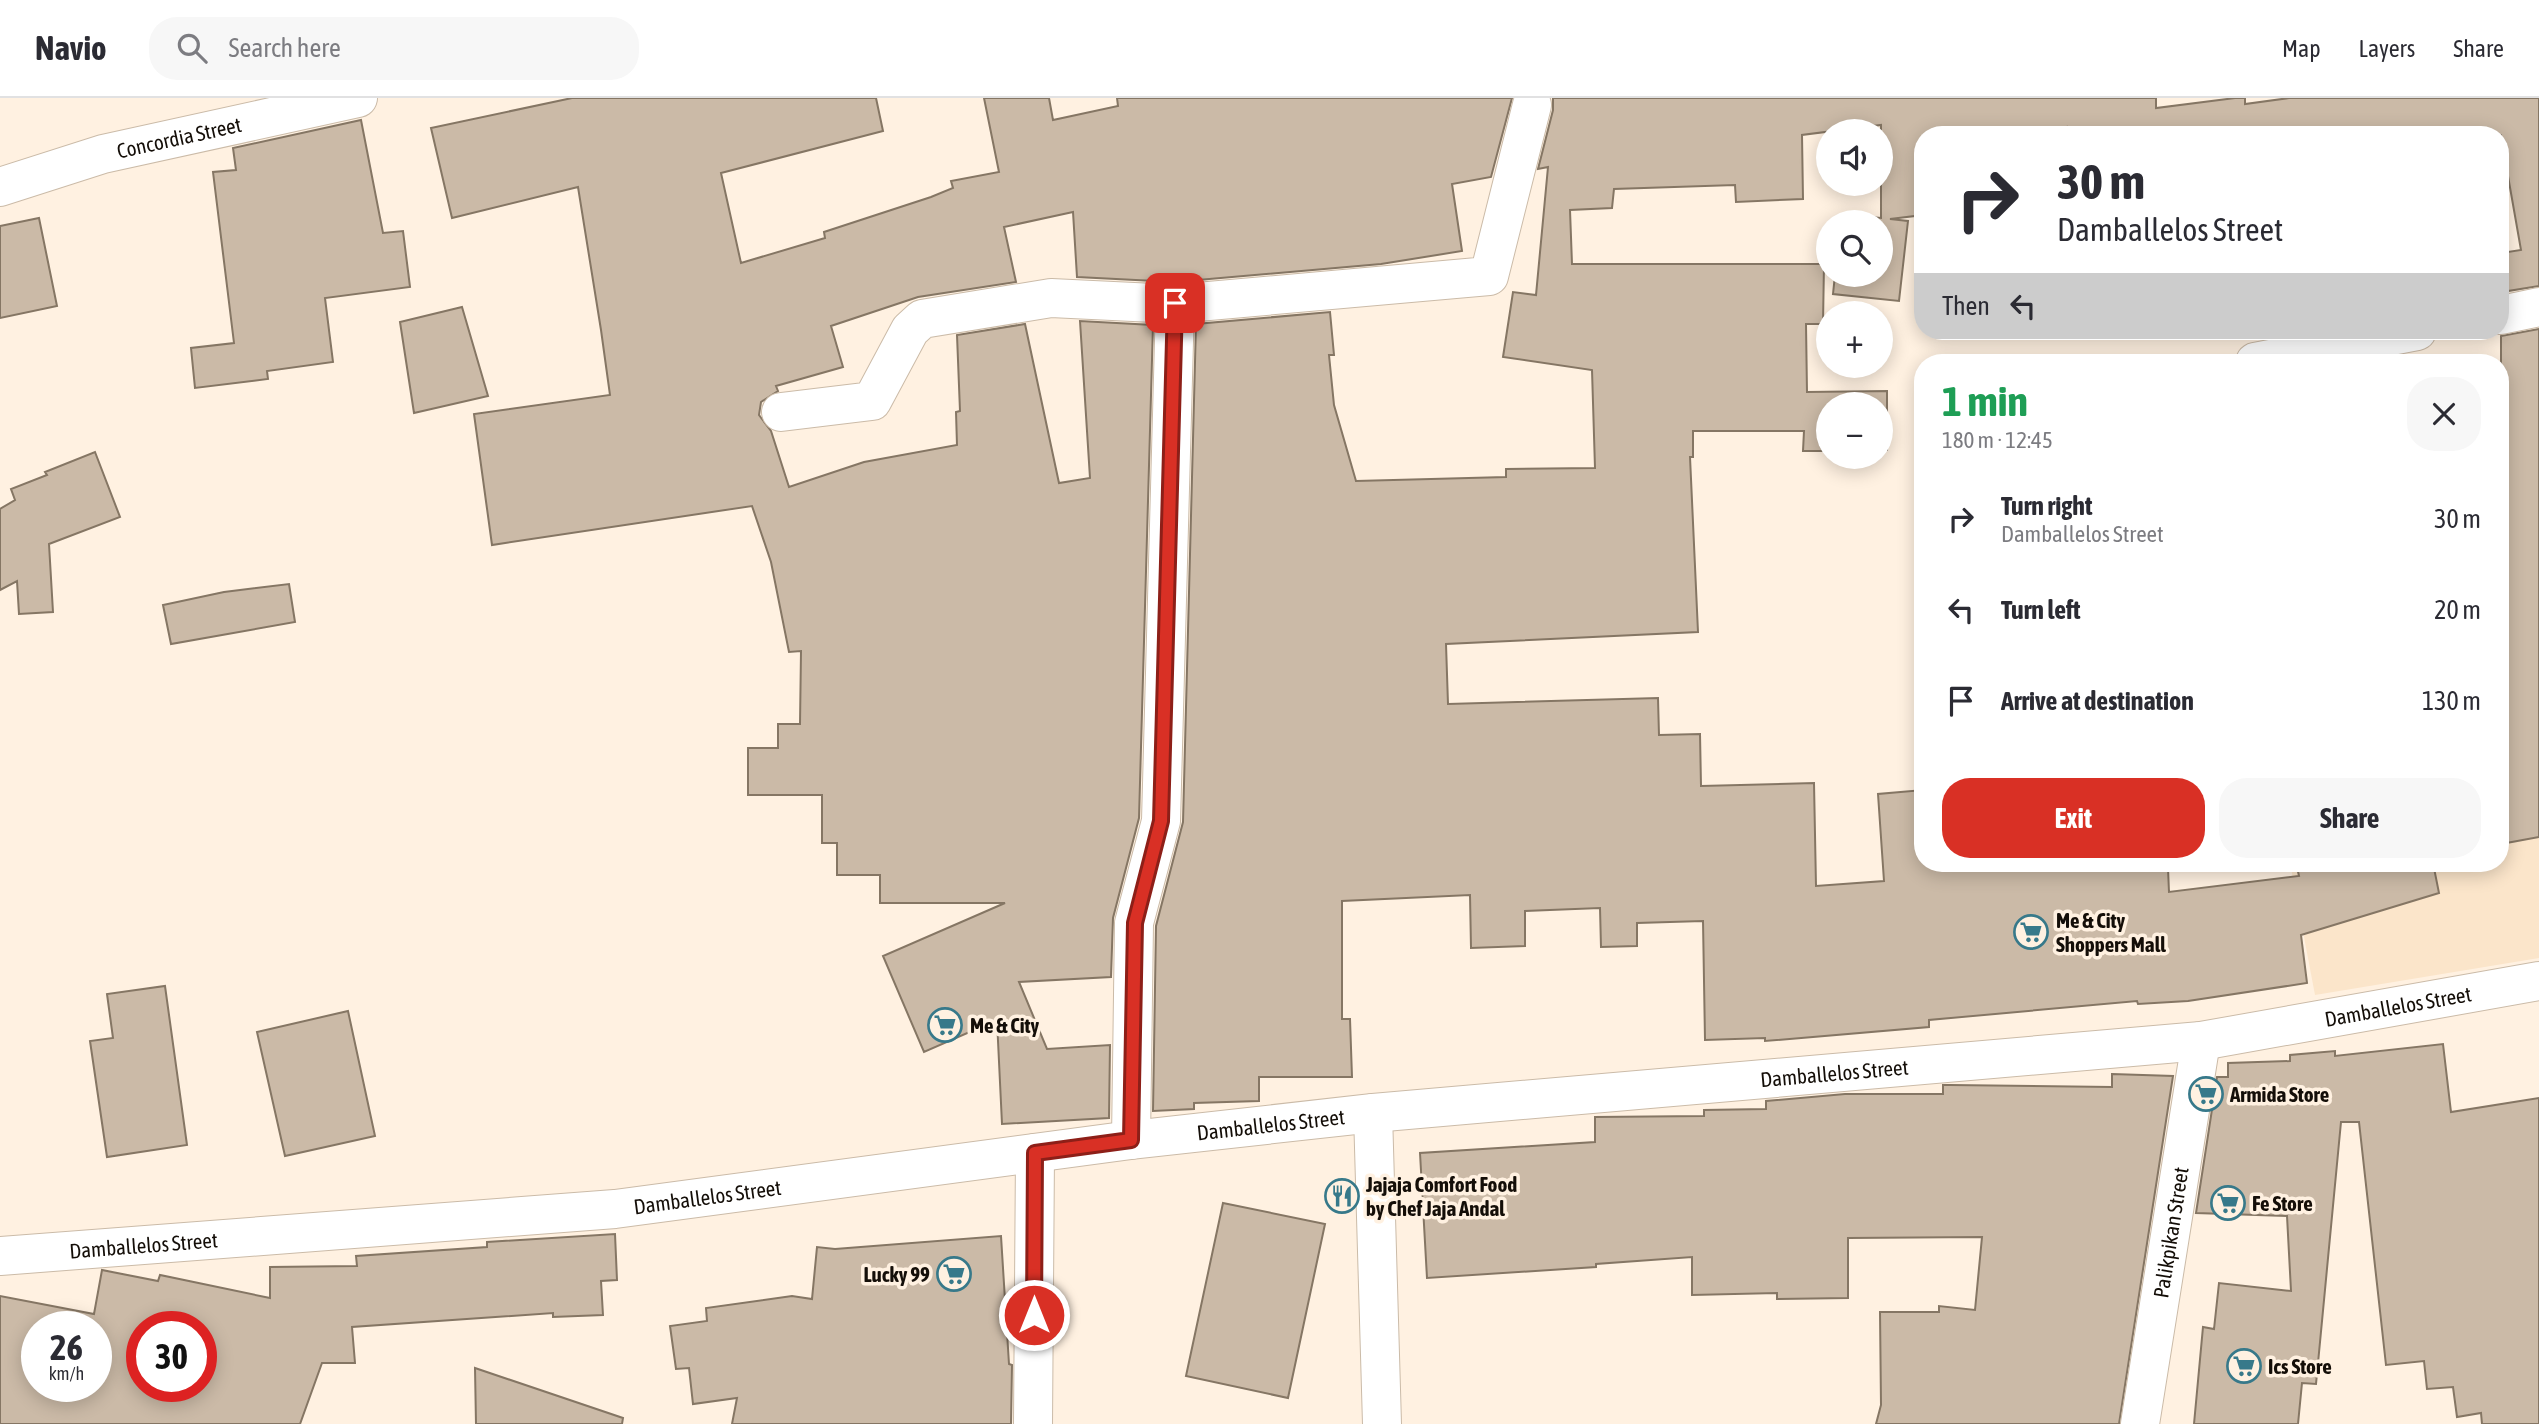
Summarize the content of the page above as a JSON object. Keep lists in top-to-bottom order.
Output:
{
  "streets": {
    "street": ["Concordia Street", "Damballelos Street", "Palikpikan Street"]
  },
  "crossings": [
    ["Damballelos Street", "Palikpikan Street"]
  ],
  "places": {
    "supermarket": [
      "Me & City Shoppers Mall",
      "Me & City",
      "Armida Store",
      "Fe Store",
      "Lucky 99",
      "Ics Store"
    ],
    "restaurant": ["Jajaja Comfort Food by Chef Jaja Andal"]
  },
  "page": {
    "header": "Navio",
    "search": "Search here",
    "nav": ["Map", "Layers", "Share"],
    "map_buttons": ["+", "−"],
    "turn": ["30 m", "Damballelos Street"],
    "then": "Then",
    "heading": ["1 min", "180 m · 12:45"],
    "list": [
      {
        "name": "Turn right",
        "note": "Damballelos Street",
        "value": "30 m"
      },
      {
        "name": "Turn left",
        "value": "20 m"
      },
      {
        "name": "Arrive at destination",
        "value": "130 m"
      }
    ],
    "buttons": ["Exit", "Share"],
    "speed": "26 km/h",
    "limit": "30"
  }
}
